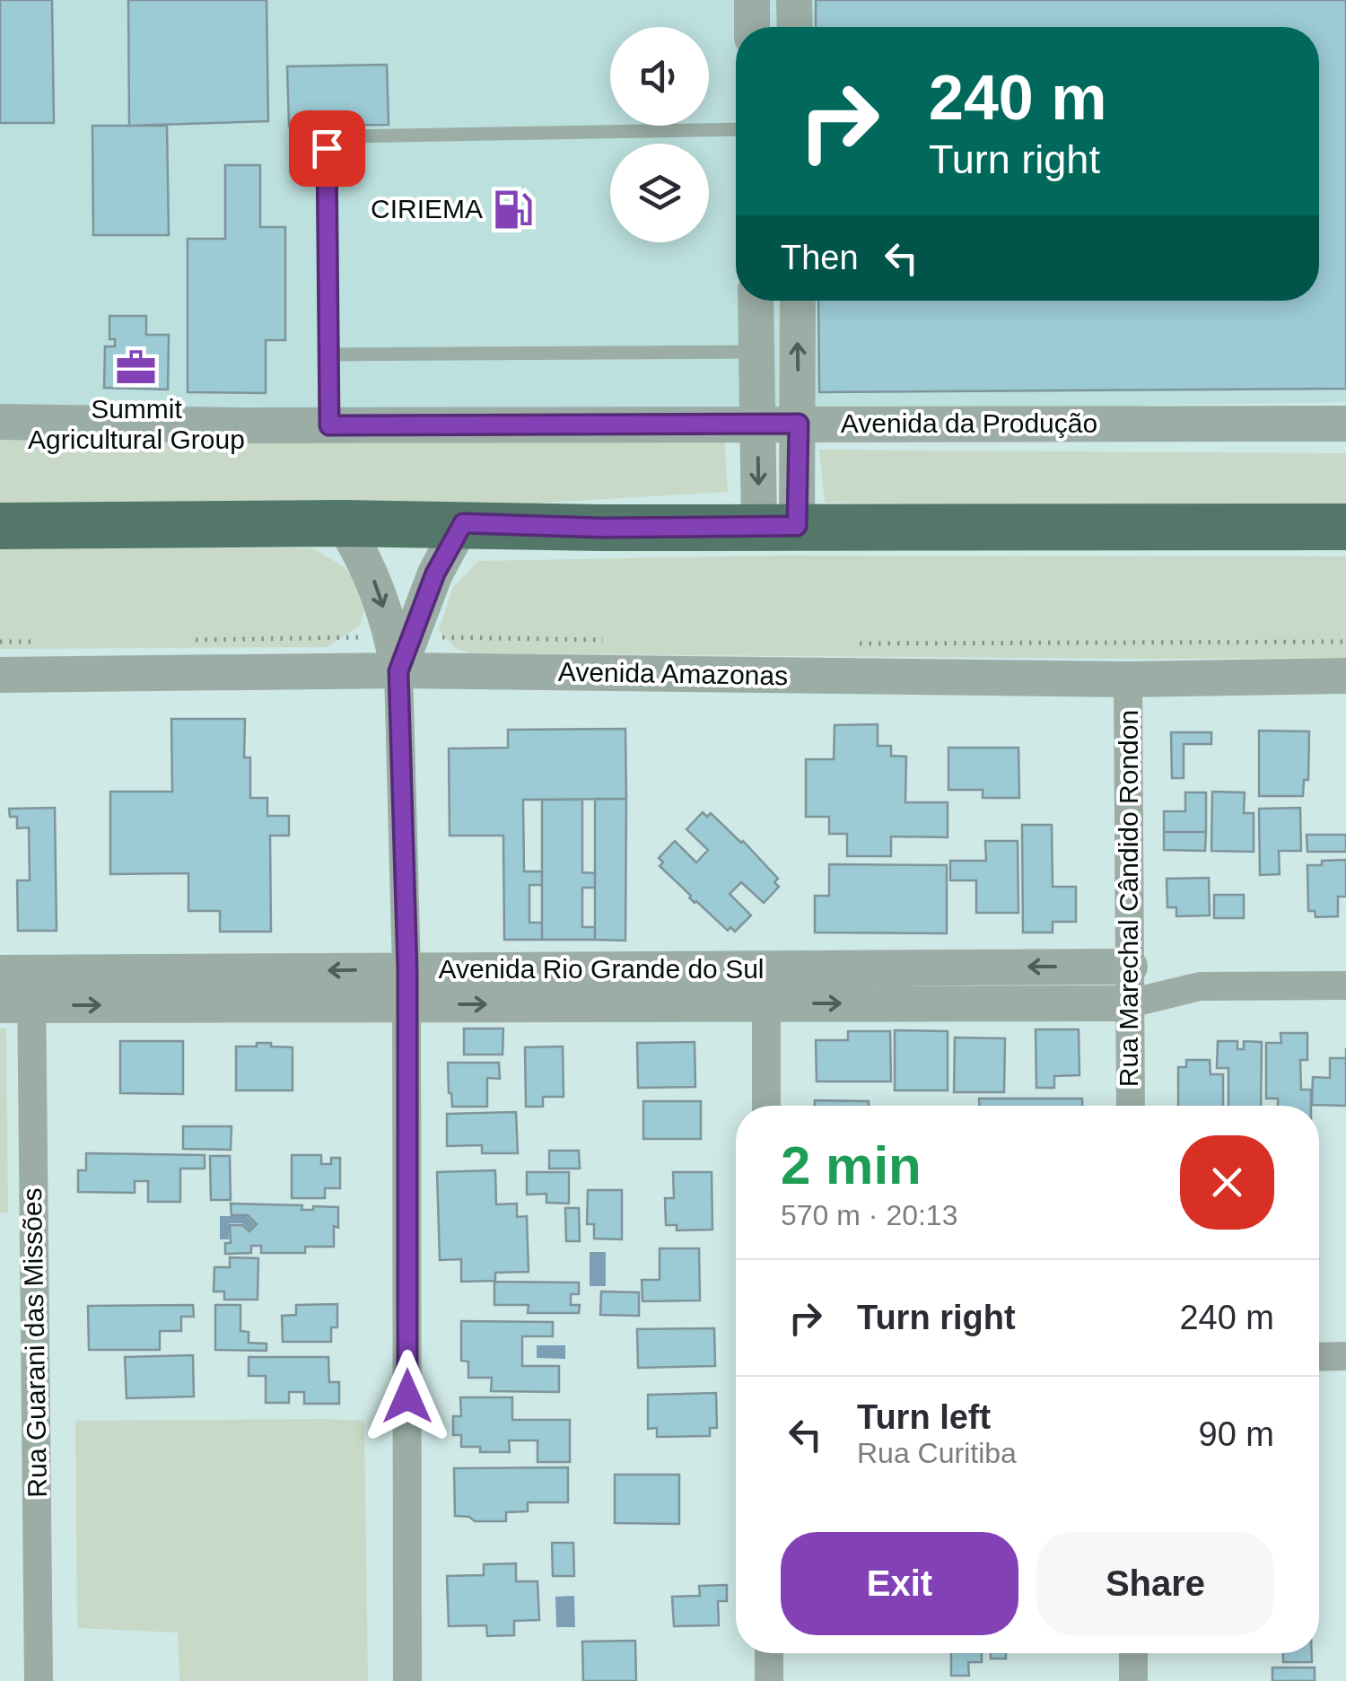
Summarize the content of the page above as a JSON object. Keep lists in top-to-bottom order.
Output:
{
  "streets": {
    "street": [
      "Avenida da Produção",
      "Avenida Amazonas",
      "Rua Marechal Cândido Rondon",
      "Avenida Rio Grande do Sul",
      "Rua Guarani das Missões"
    ]
  },
  "crossings": [
    ["Avenida Amazonas", "Rua Marechal Cândido Rondon"],
    ["Rua Marechal Cândido Rondon", "Avenida Rio Grande do Sul"],
    ["Avenida Rio Grande do Sul", "Rua Guarani das Missões"]
  ],
  "places": {
    "fuel station": ["CIRIEMA"],
    "office": ["Summit Agricultural Group"]
  },
  "page": {
    "turn": ["240 m", "Turn right"],
    "then": "Then",
    "heading": ["2 min", "570 m · 20:13"],
    "list": [
      {
        "name": "Turn right",
        "value": "240 m"
      },
      {
        "name": "Turn left",
        "note": "Rua Curitiba",
        "value": "90 m"
      }
    ],
    "buttons": ["Exit", "Share"]
  }
}
